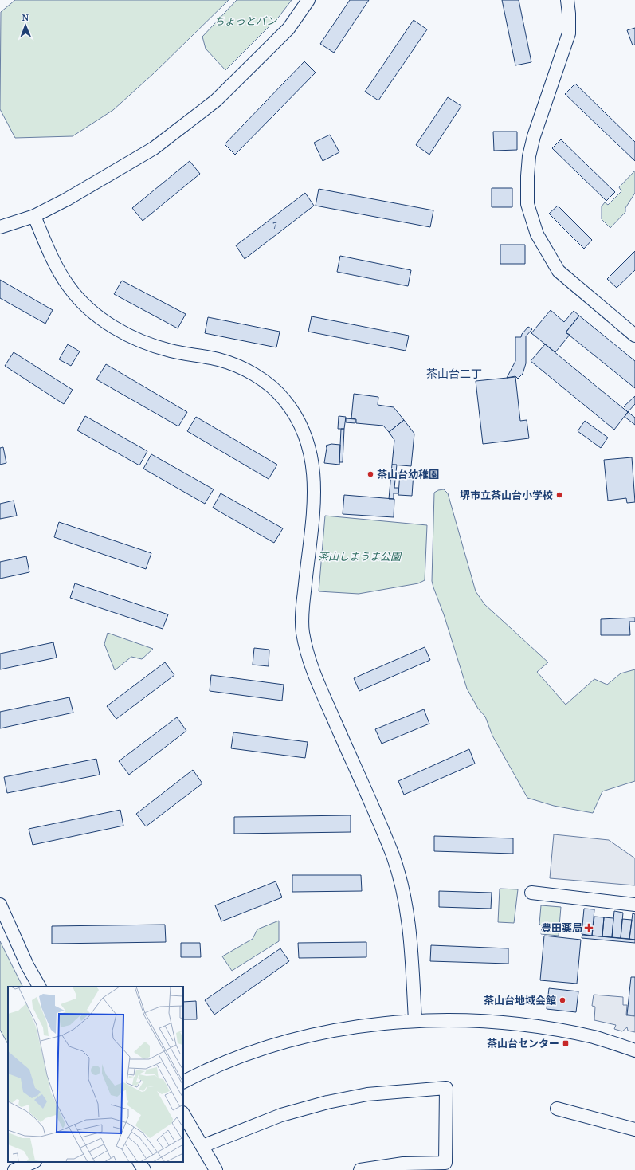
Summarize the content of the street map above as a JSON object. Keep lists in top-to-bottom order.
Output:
{
  "districts": ["茶山台二丁"],
  "parks": ["ちょっとバン", "茶山しまうま公園"],
  "places": {
    "other": ["茶山台幼稚園", "堺市立茶山台小学校", "茶山台地域会館"],
    "health": ["豊田薬局"],
    "transit": ["茶山台センター"]
  },
  "house_numbers": ["7"],
  "north": "top"
}
